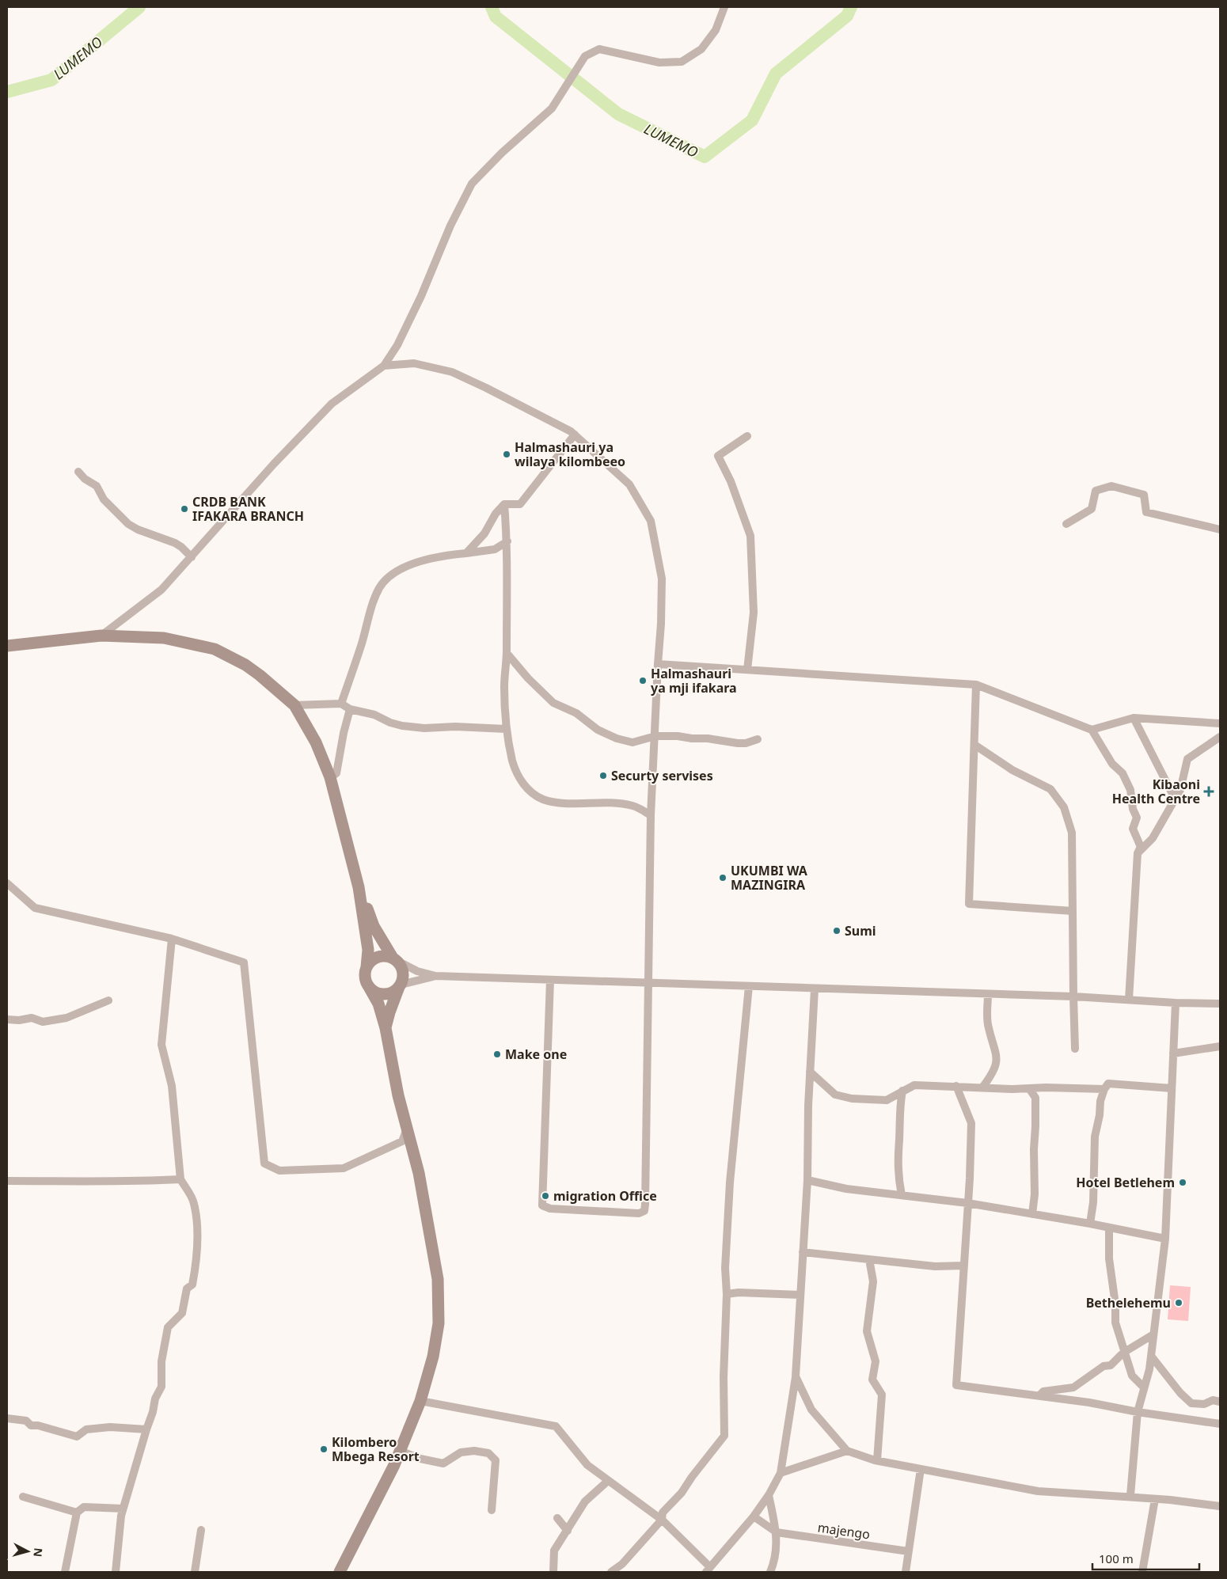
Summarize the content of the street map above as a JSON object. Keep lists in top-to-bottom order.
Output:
{
  "streets": {
    "street": ["majengo"]
  },
  "water": ["LUMEMO"],
  "places": {
    "other": [
      "Halmashauri ya wilaya kilombeeo",
      "CRDB BANK IFAKARA BRANCH",
      "Halmashauri ya mji ifakara",
      "Securty servises",
      "UKUMBI WA MAZINGIRA",
      "Sumi",
      "Make one",
      "Hotel Betlehem",
      "migration Office",
      "Bethelehemu",
      "Kilombero Mbega Resort"
    ],
    "health": ["Kibaoni Health Centre"]
  },
  "scale_bar": "100 m",
  "north": "right"
}
